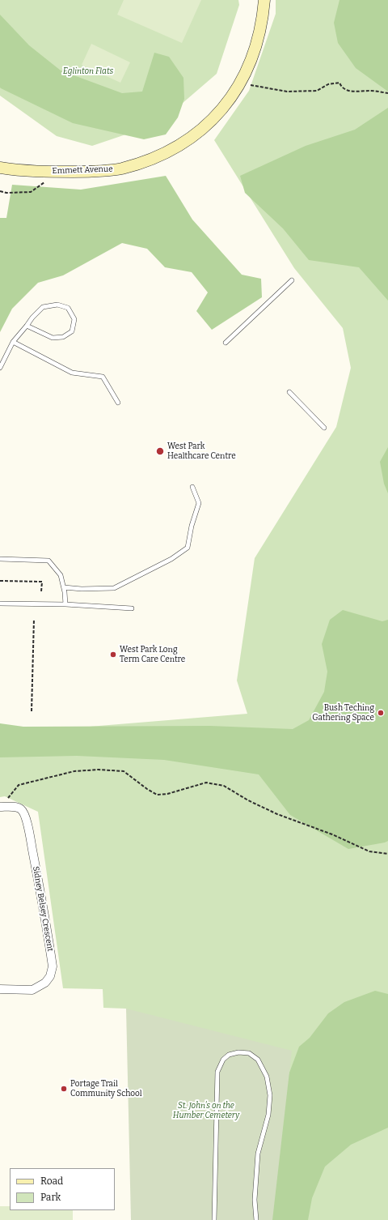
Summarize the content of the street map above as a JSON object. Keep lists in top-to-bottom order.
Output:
{
  "streets": {
    "street": ["Emmett Avenue", "Sidney Belsey Crescent"]
  },
  "parks": ["Eglinton Flats", "St. John's on the Humber Cemetery"],
  "places": [
    "West Park Healthcare Centre",
    "West Park Long Term Care Centre",
    "Bush Teching Gathering Space",
    "Portage Trail Community School"
  ],
  "legend": ["Road", "Park"]
}
